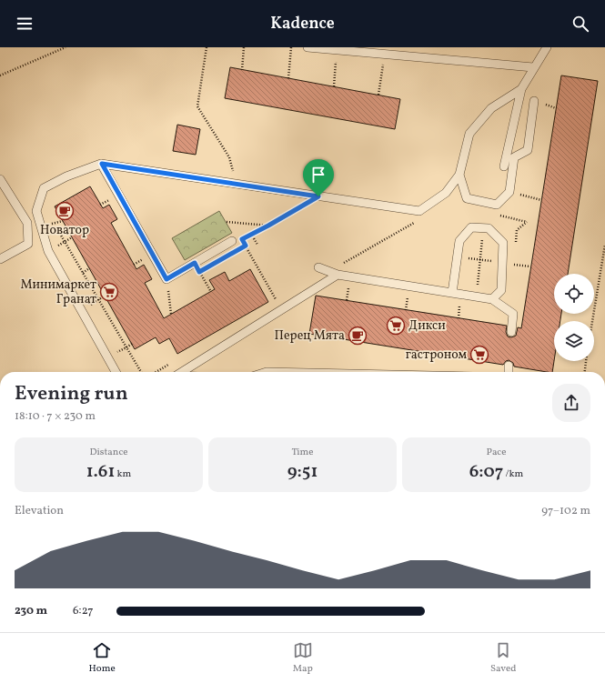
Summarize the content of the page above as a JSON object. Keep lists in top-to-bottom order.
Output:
{
  "places": {
    "cafe": ["Новатор", "Перец Мята"],
    "supermarket": ["Минимаркет Гранат", "Дикси", "гастроном"]
  },
  "page": {
    "header": "Kadence",
    "heading": ["Evening run", "18:10 · 7 × 230 m"],
    "stats": [
      ["Distance", "1.61 km"],
      ["Time", "9:51"],
      ["Pace", "6:07 /km"]
    ],
    "chart": ["Elevation", "97–102 m"],
    "list": [
      {
        "name": "230 m",
        "note": "6:27"
      }
    ],
    "tabs": ["Home", "Map", "Saved"]
  }
}
